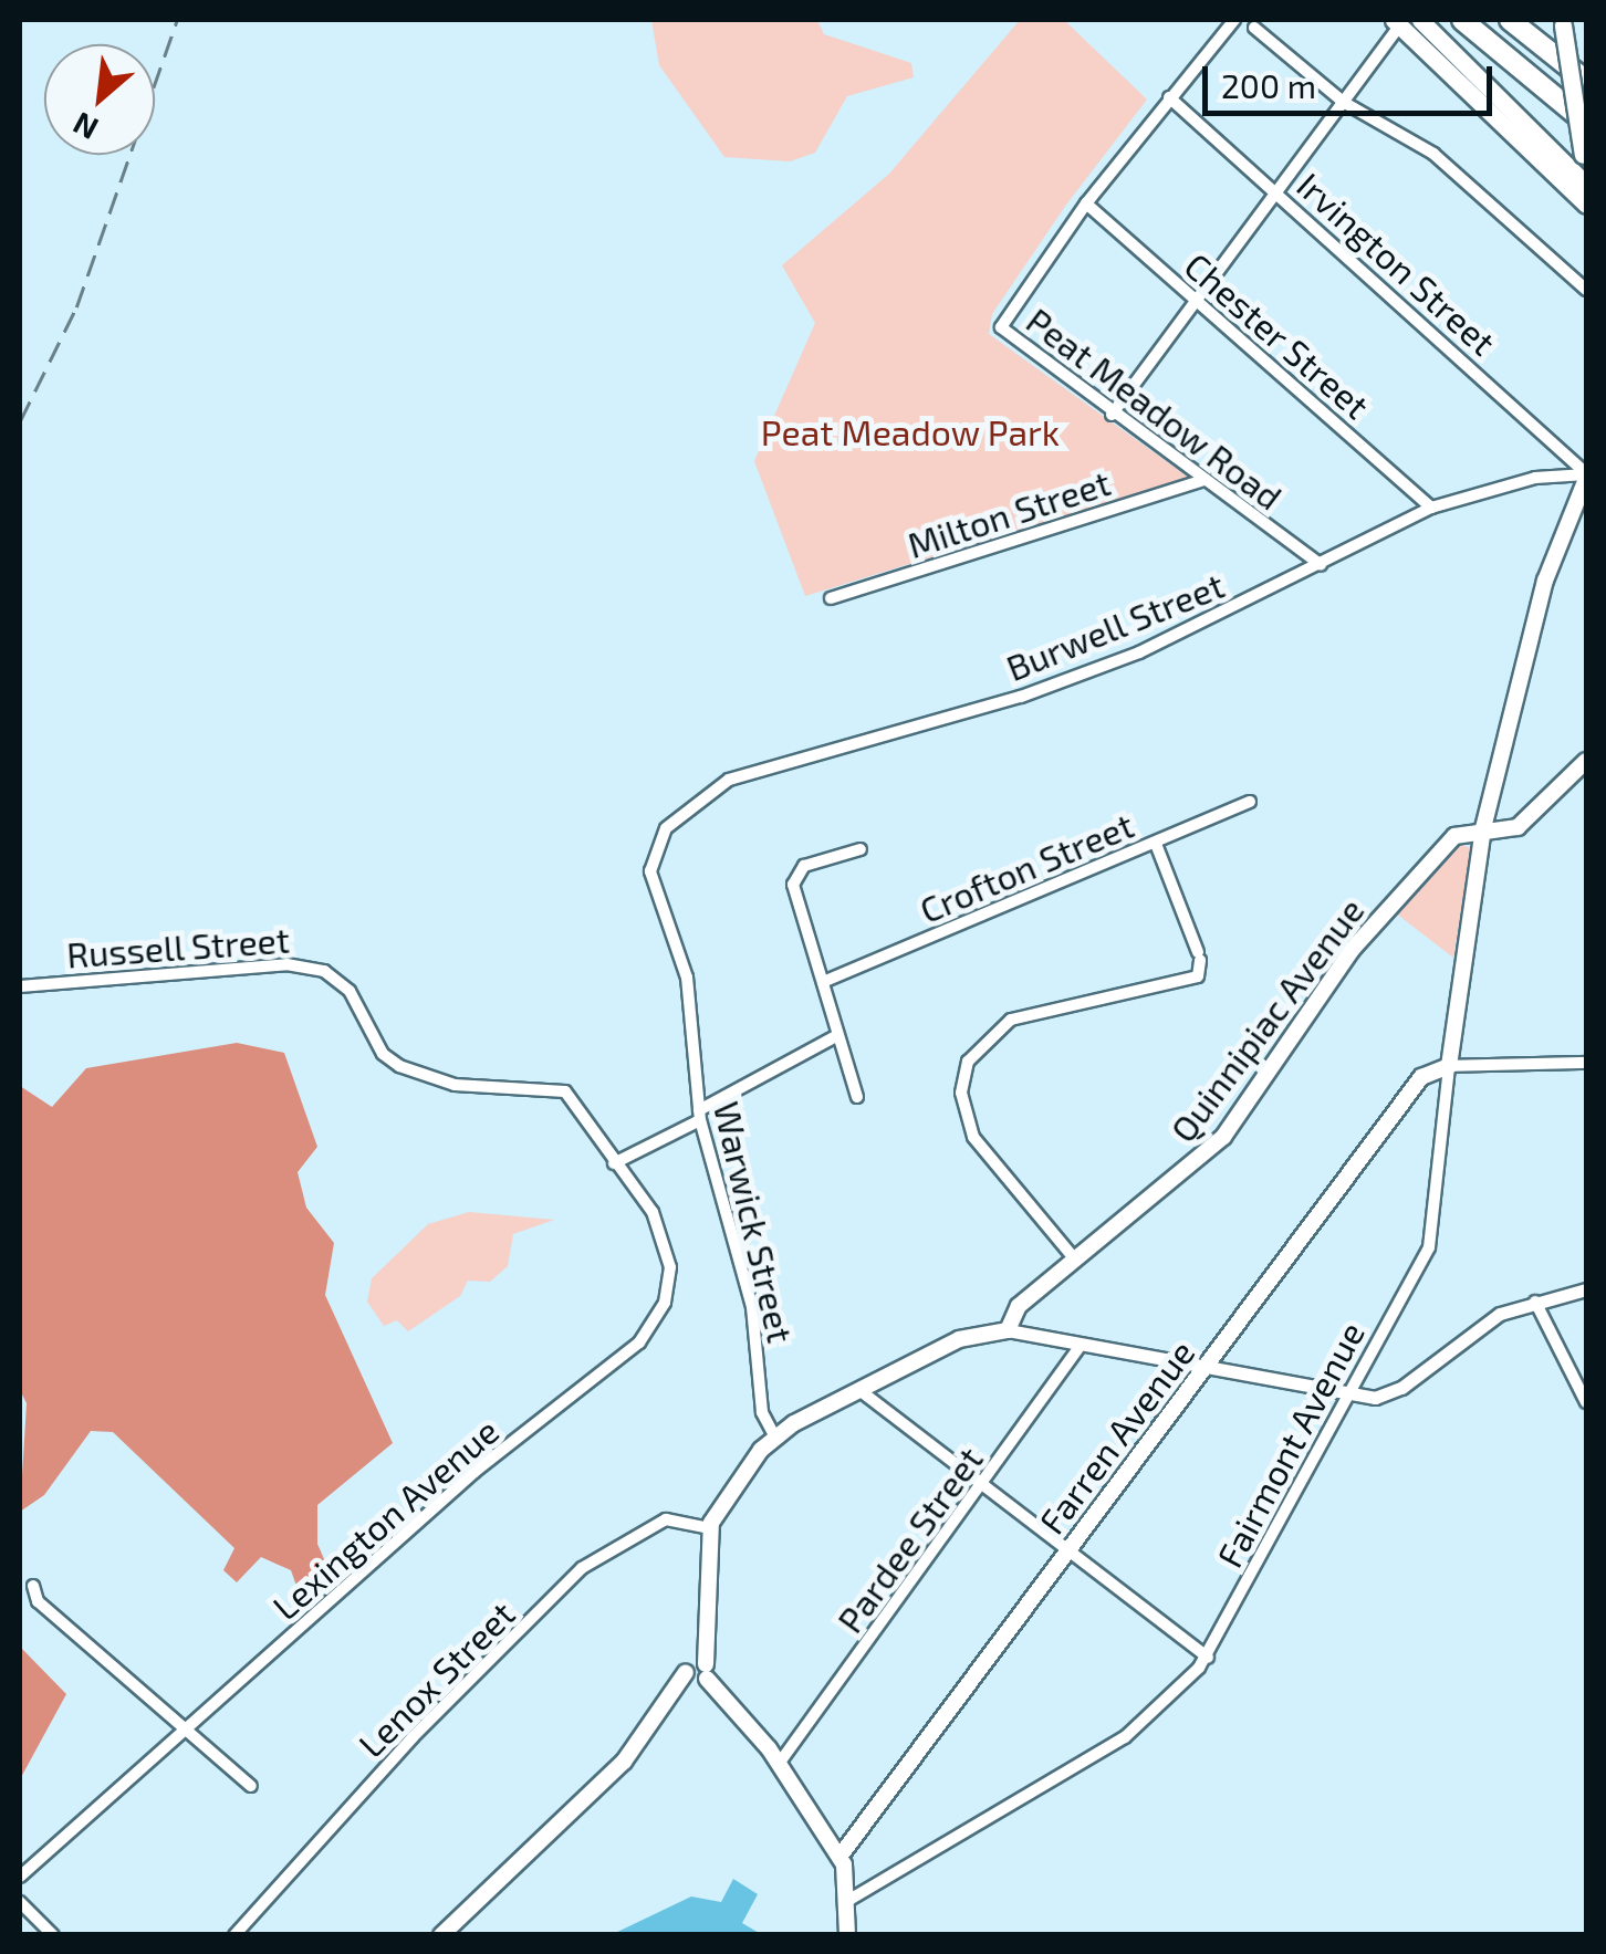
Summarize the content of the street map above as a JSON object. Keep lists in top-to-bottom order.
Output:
{
  "streets": {
    "main road": ["Quinnipiac Avenue", "Farren Avenue", "Fairmont Avenue"],
    "street": [
      "Irvington Street",
      "Chester Street",
      "Peat Meadow Road",
      "Milton Street",
      "Burwell Street",
      "Crofton Street",
      "Russell Street",
      "Warwick Street",
      "Lexington Avenue",
      "Pardee Street",
      "Lenox Street"
    ]
  },
  "crossings": [
    ["Irvington Street", "Peat Meadow Road"],
    ["Irvington Street", "Burwell Street"],
    ["Irvington Street", "Fairmont Avenue"],
    ["Chester Street", "Peat Meadow Road"],
    ["Chester Street", "Burwell Street"],
    ["Peat Meadow Road", "Milton Street"],
    ["Peat Meadow Road", "Burwell Street"],
    ["Burwell Street", "Warwick Street"],
    ["Burwell Street", "Fairmont Avenue"],
    ["Russell Street", "Lexington Avenue"],
    ["Quinnipiac Avenue", "Fairmont Avenue"],
    ["Farren Avenue", "Fairmont Avenue"]
  ],
  "parks": ["Peat Meadow Park"],
  "scale_bar": "200 m",
  "north": "bottom left"
}
